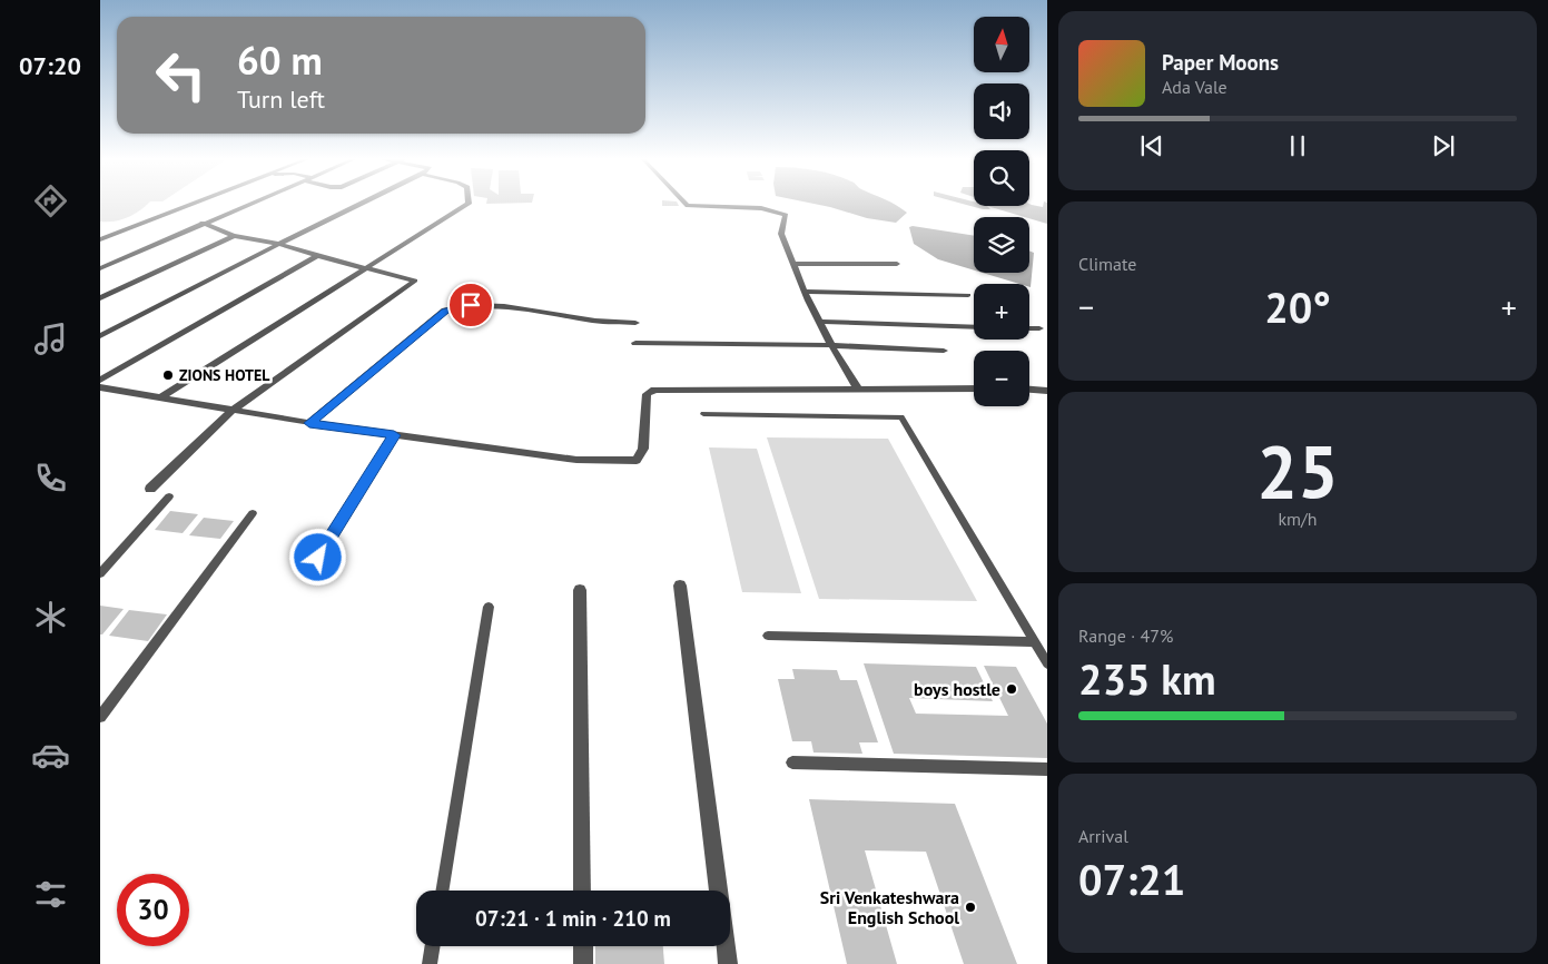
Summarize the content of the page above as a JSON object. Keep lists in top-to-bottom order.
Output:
{
  "places": ["ZIONS HOTEL", "boys hostle", "Sri Venkateshwara English School"],
  "north": "top",
  "page": {
    "tabs": "07:20",
    "map_buttons": ["+", "−"],
    "turn": ["60 m", "Turn left"],
    "song": ["Paper Moons", "Ada Vale"],
    "tile": [
      "Climate",
      ["25", "km/h"],
      ["Range · 47%", "235 km"],
      ["Arrival", "07:21"]
    ],
    "heat": ["−", "20°", "+"],
    "limit": "30",
    "trip": "07:21 · 1 min · 210 m"
  }
}
